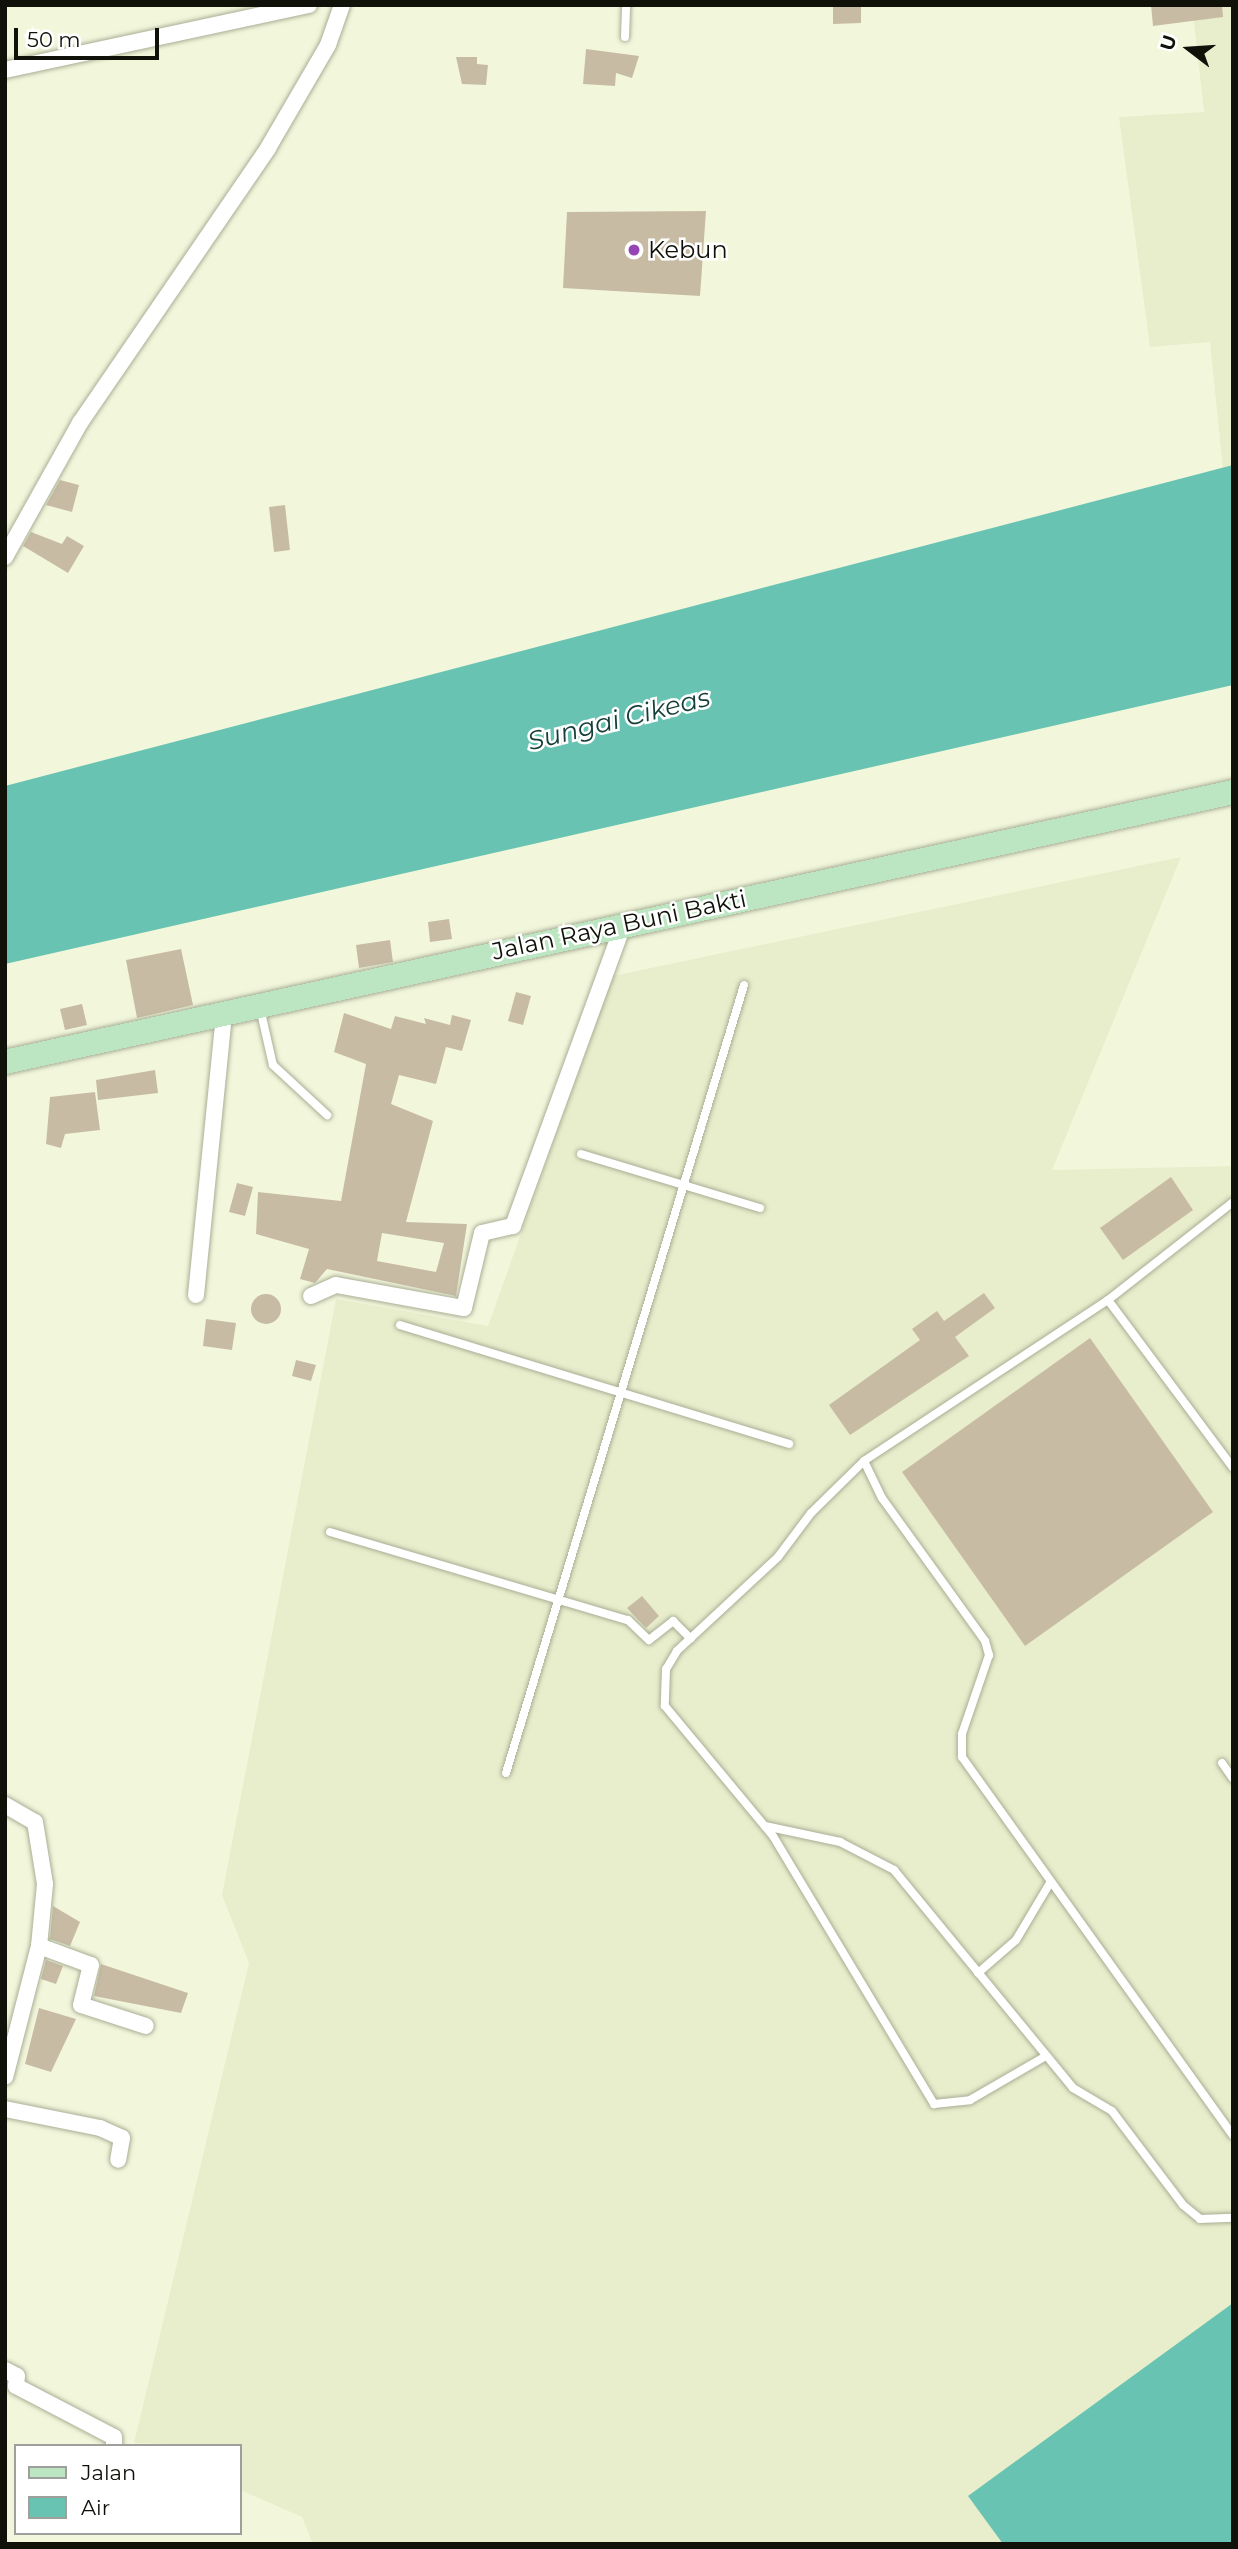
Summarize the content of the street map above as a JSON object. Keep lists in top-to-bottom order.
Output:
{
  "streets": {
    "main road": ["Jalan Raya Buni Bakti"]
  },
  "water": ["Sungai Cikeas"],
  "places": ["Kebun"],
  "legend": ["Jalan", "Air"],
  "scale_bar": "50 m",
  "north": "left"
}
